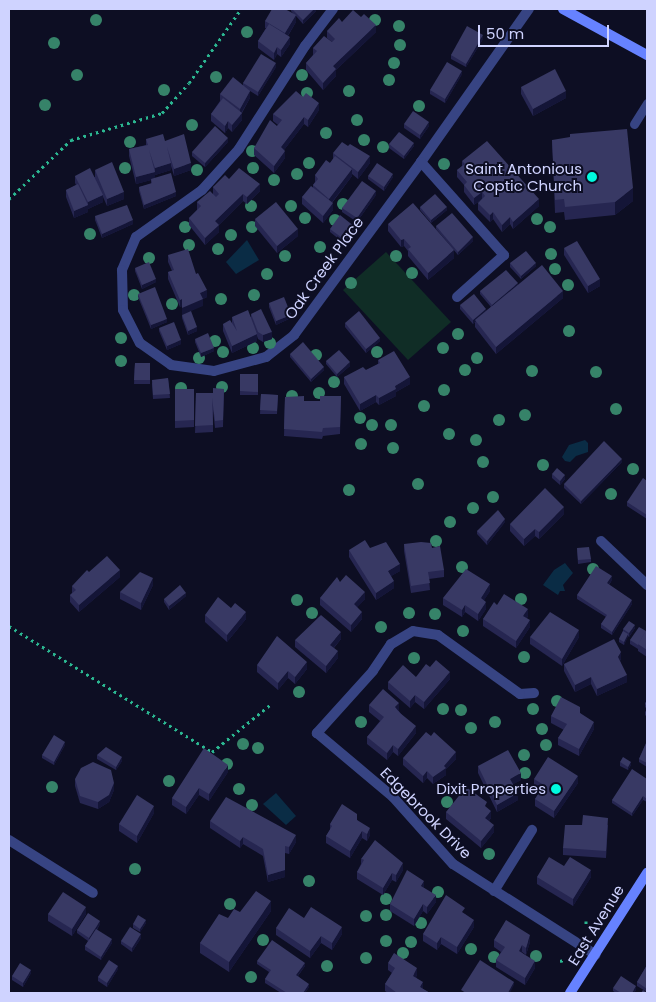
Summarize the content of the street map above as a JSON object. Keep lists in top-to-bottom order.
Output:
{
  "streets": {
    "street": ["Oak Creek Place", "Edgebrook Drive", "East Avenue"]
  },
  "crossings": [
    ["Edgebrook Drive", "East Avenue"]
  ],
  "places": ["Saint Antonious Coptic Church", "Dixit Properties"],
  "scale_bar": "50 m"
}
